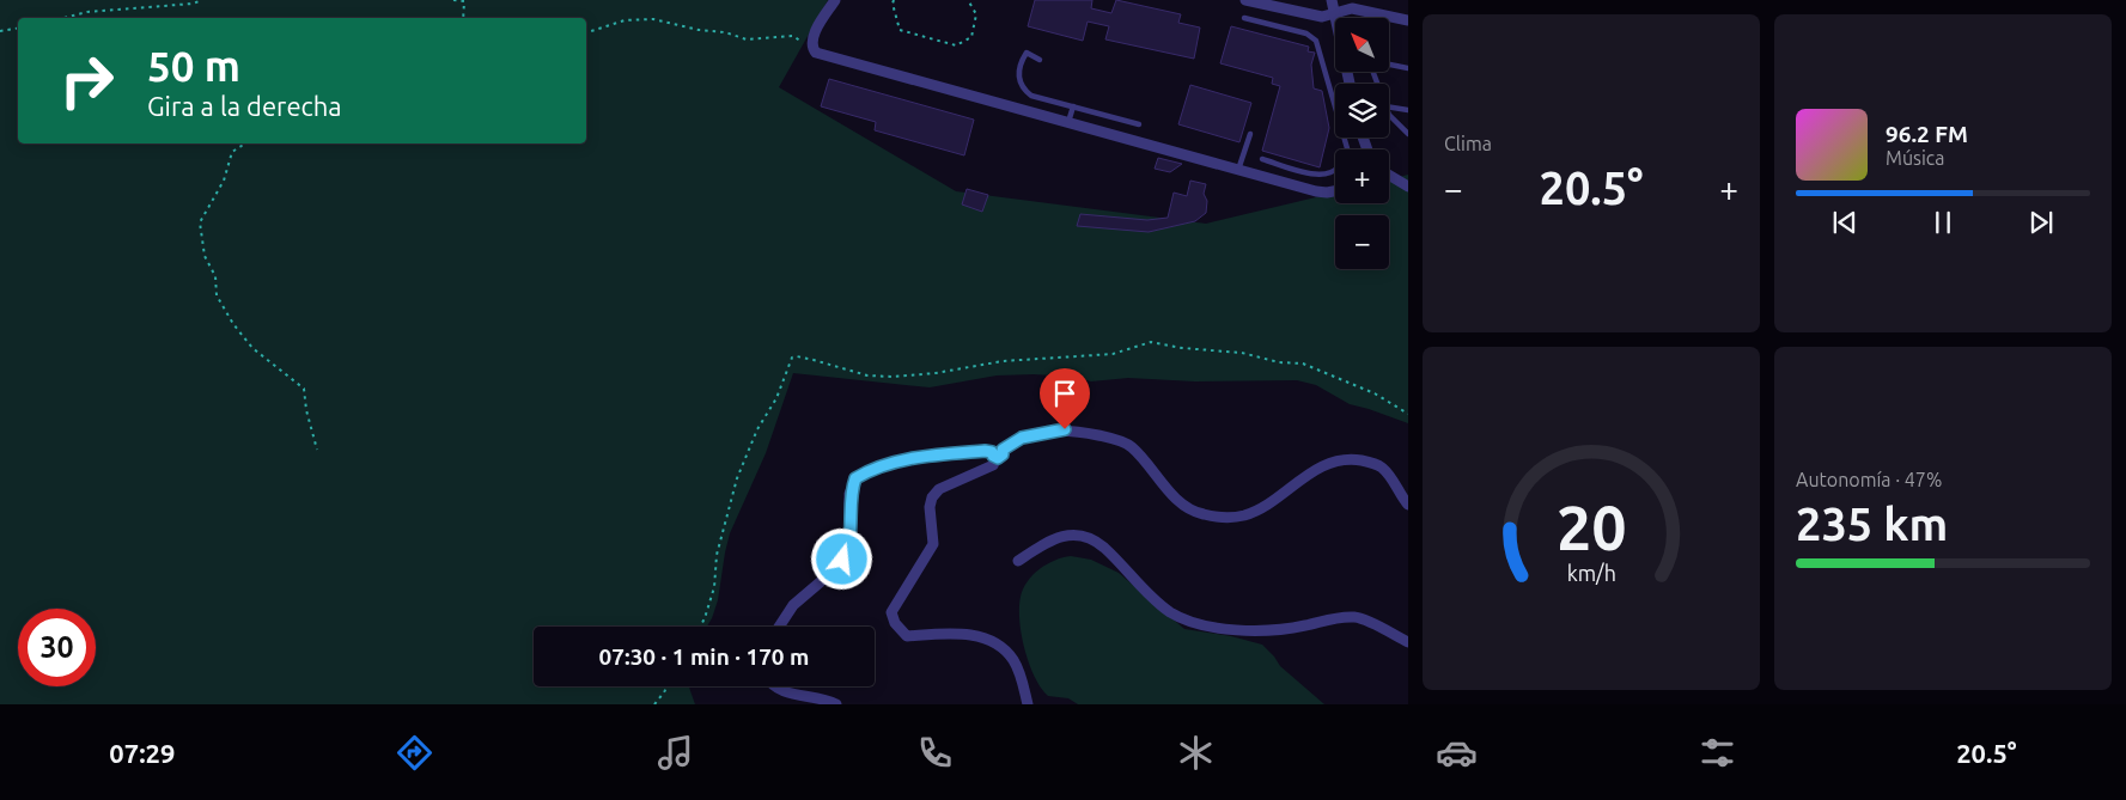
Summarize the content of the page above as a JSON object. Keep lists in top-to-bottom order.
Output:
{
  "north": "top left",
  "page": {
    "tile": [
      "Clima",
      ["Autonomía · 47%", "235 km"]
    ],
    "map_buttons": ["+", "−"],
    "turn": ["50 m", "Gira a la derecha"],
    "song": ["96.2 FM", "Música"],
    "heat": ["−", "20.5°", "+"],
    "limit": "30",
    "trip": "07:30 · 1 min · 170 m",
    "tabs": ["07:29", "20.5°"],
    "gauge": ["20", "km/h"]
  }
}
